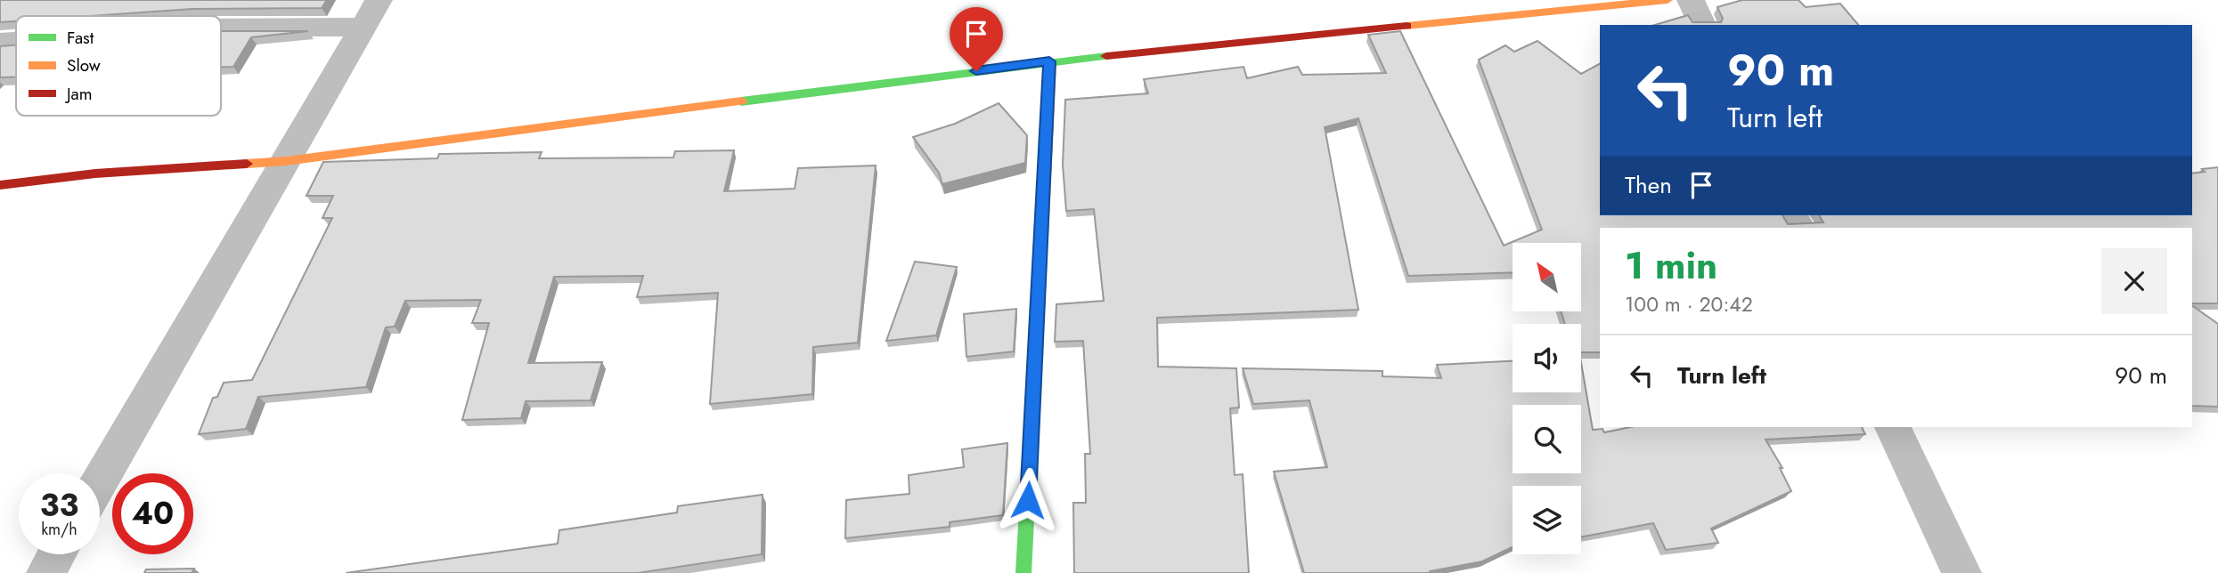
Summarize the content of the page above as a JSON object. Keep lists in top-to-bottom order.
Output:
{
  "legend": ["Fast", "Slow", "Jam"],
  "north": "top left",
  "page": {
    "turn": ["90 m", "Turn left"],
    "then": "Then",
    "heading": ["1 min", "100 m · 20:42"],
    "list": [
      {
        "name": "Turn left",
        "value": "90 m"
      }
    ],
    "speed": "33 km/h",
    "limit": "40"
  }
}
